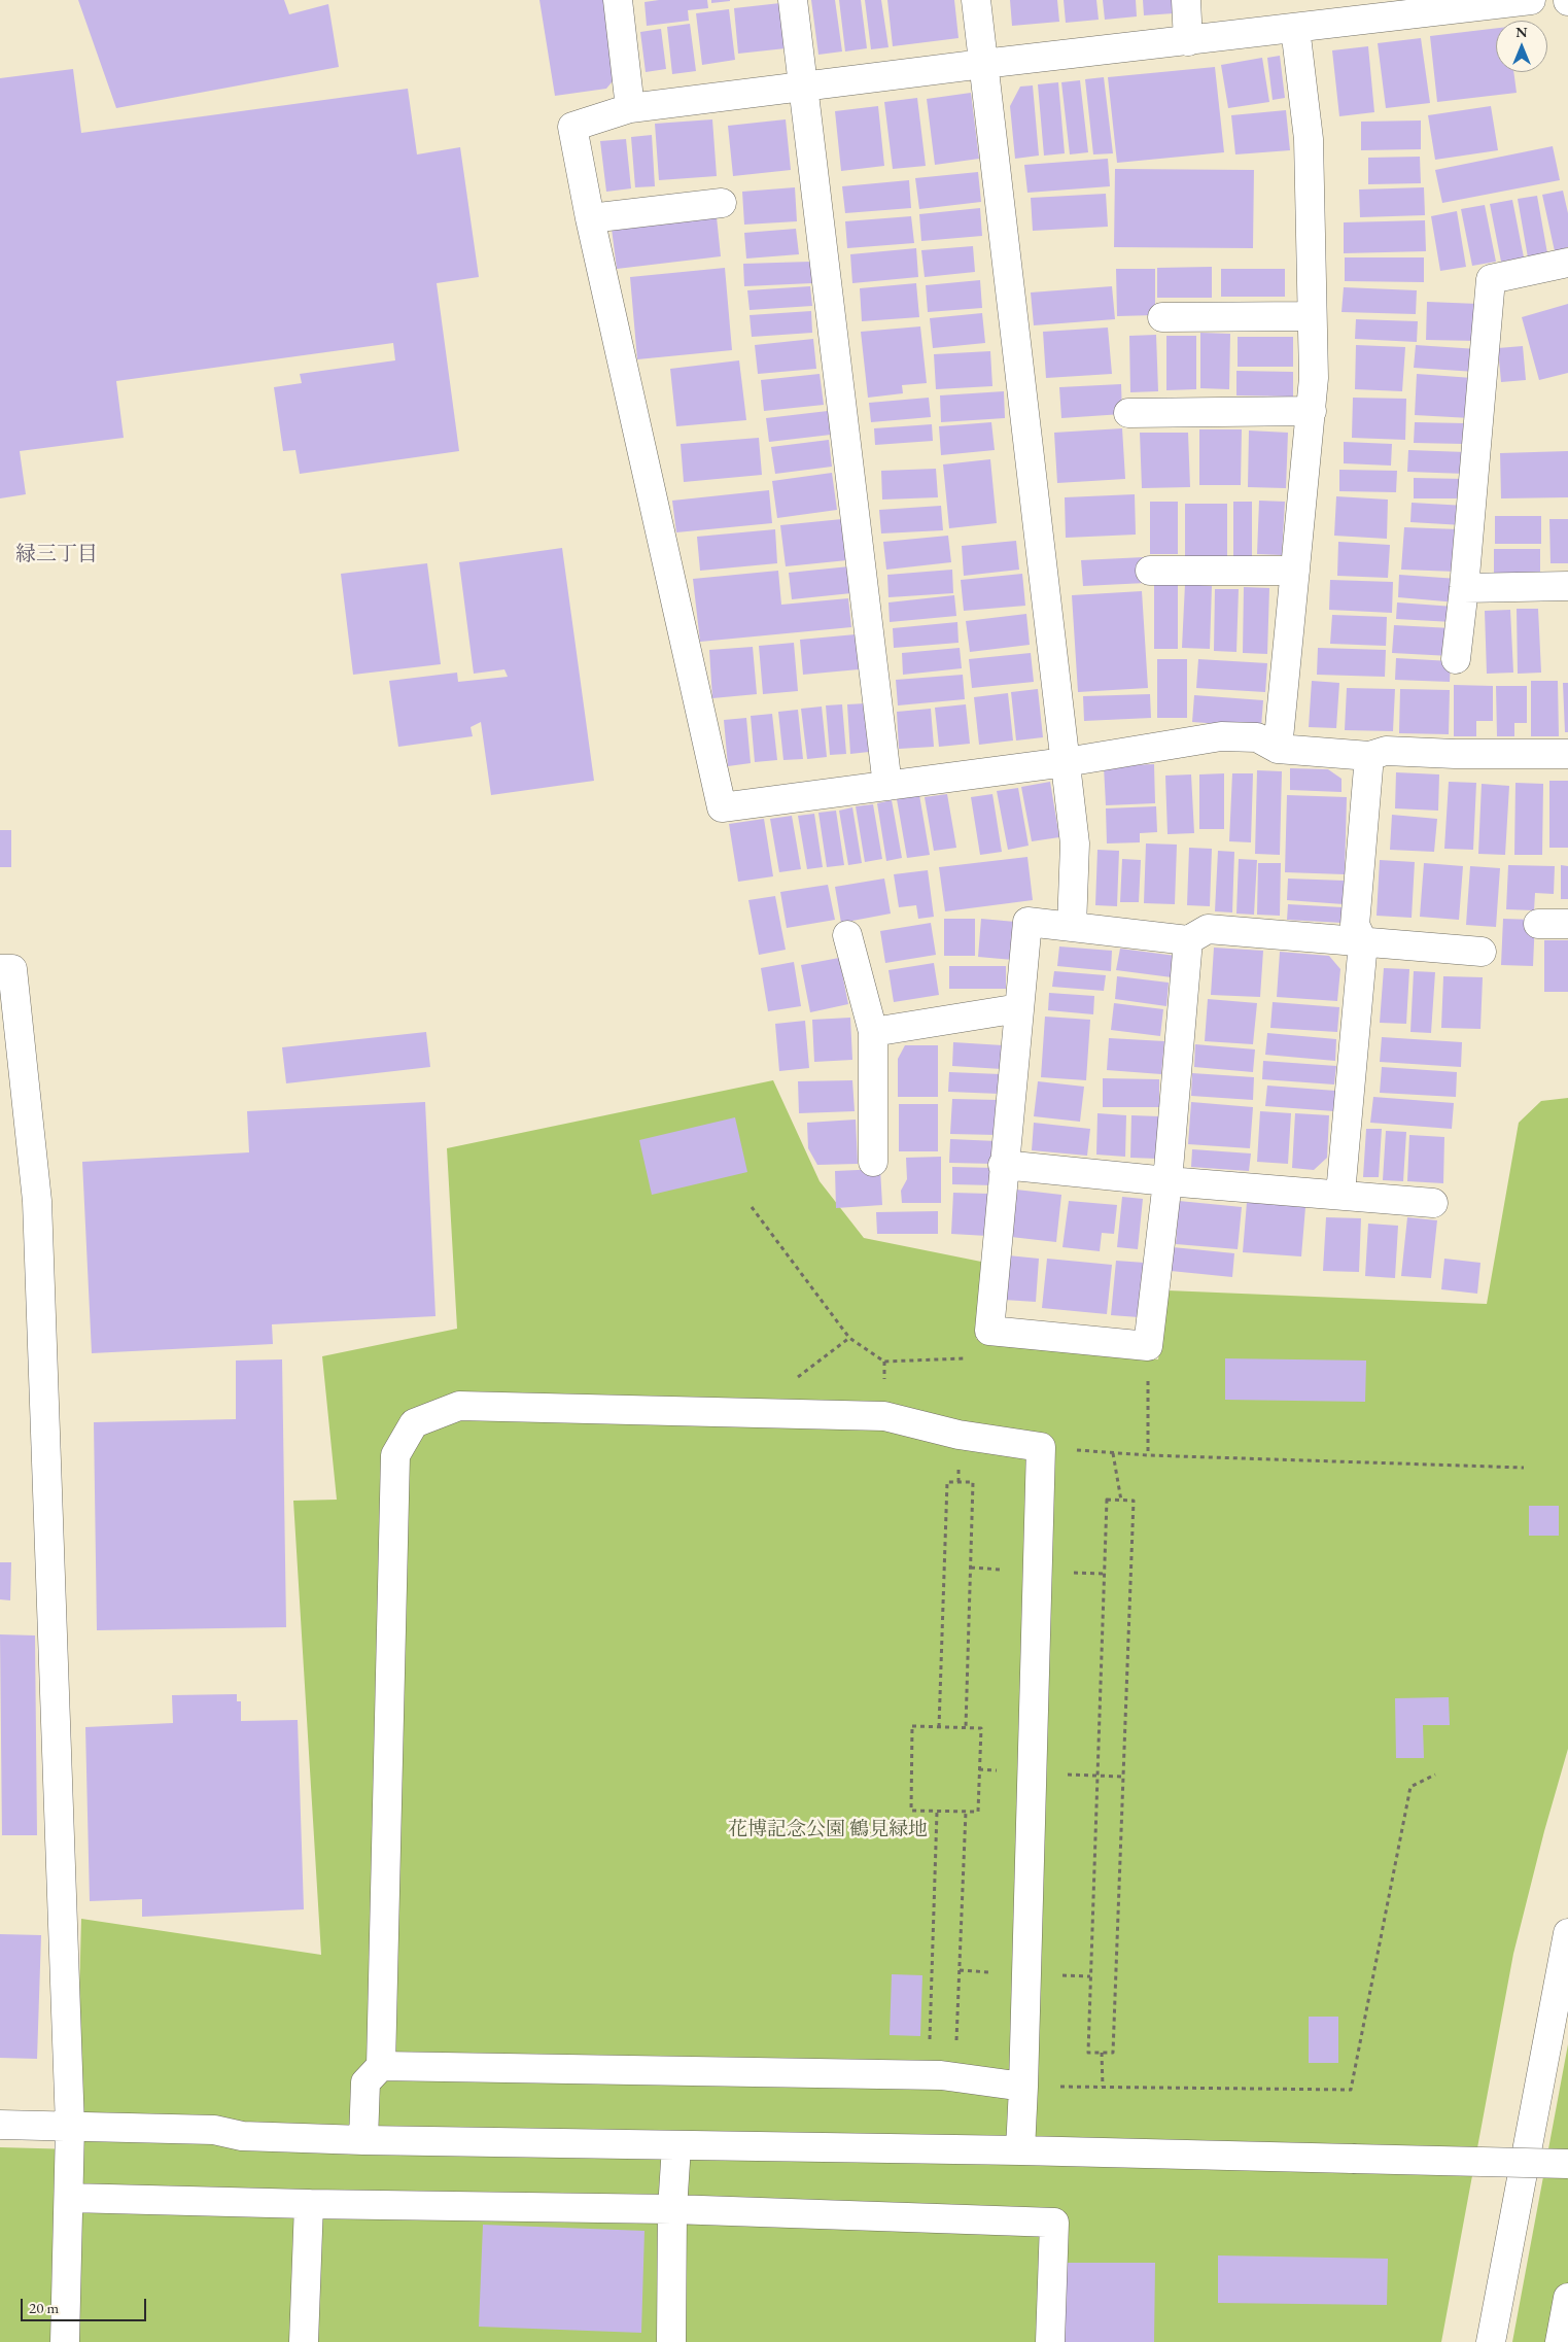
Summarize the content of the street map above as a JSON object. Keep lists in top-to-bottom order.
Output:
{
  "districts": ["緑三丁目"],
  "parks": ["花博記念公園 鶴見緑地"],
  "scale_bar": "20 m",
  "north": "top"
}
